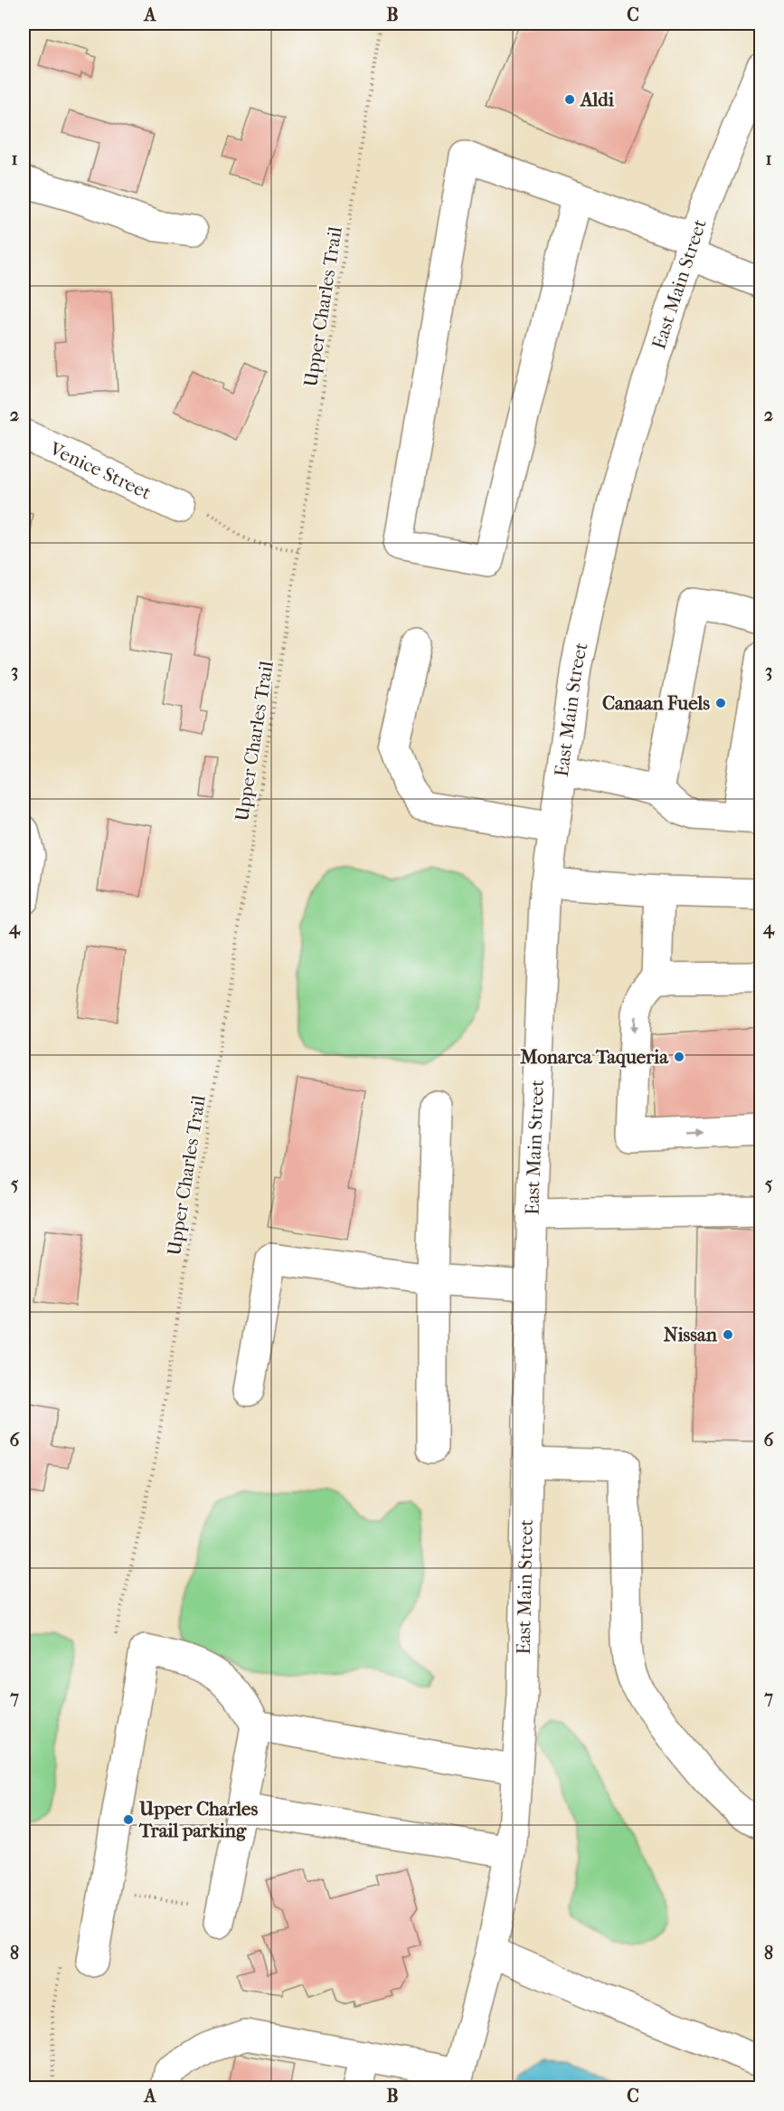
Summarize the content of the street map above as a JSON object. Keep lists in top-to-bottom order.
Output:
{
  "streets": {
    "main road": ["East Main Street", "Venice Street"],
    "path": ["Upper Charles Trail"]
  },
  "places": [
    "Aldi",
    "Canaan Fuels",
    "Monarca Taqueria",
    "Nissan",
    "Upper Charles Trail parking"
  ],
  "grid": {
    "columns": ["A", "B", "C"],
    "rows": [
      "1",
      "2",
      "3",
      "4",
      "5",
      "6",
      "7",
      "8"
    ]
  }
}
